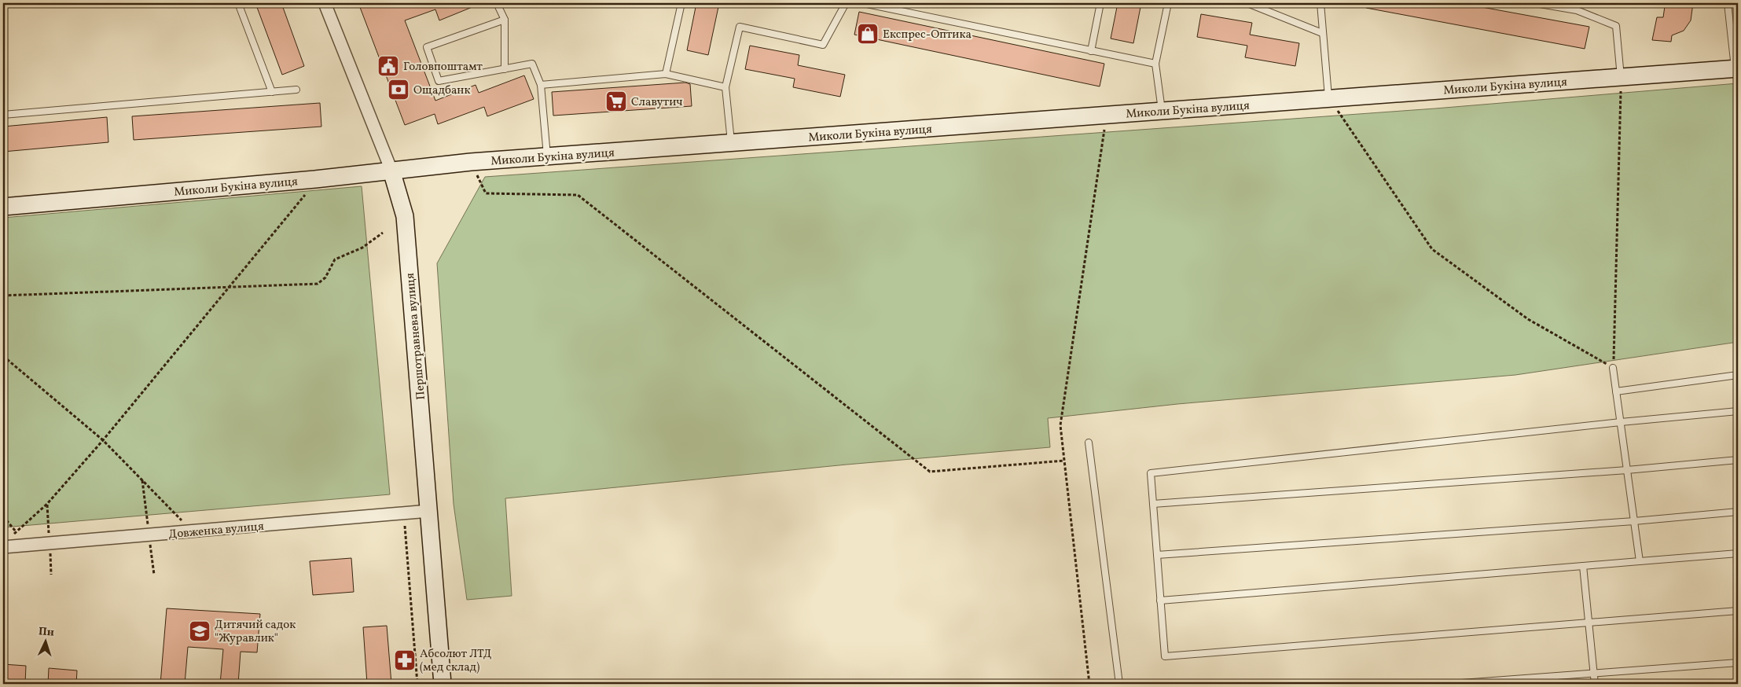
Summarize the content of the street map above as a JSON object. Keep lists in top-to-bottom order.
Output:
{
  "streets": {
    "street": ["Миколи Букіна вулиця", "Першотравнева вулиця", "Довженка вулиця"]
  },
  "crossings": [
    ["Миколи Букіна вулиця", "Першотравнева вулиця"],
    ["Першотравнева вулиця", "Довженка вулиця"]
  ],
  "places": {
    "shop": ["Експрес-Оптика"],
    "public building": ["Головпоштамт"],
    "bank": ["Ощадбанк"],
    "supermarket": ["Славутич"],
    "school or university": ["Дитячий садок \"Журавлик\""],
    "pharmacy": ["Абсолют ЛТД (мед склад)"]
  },
  "north": "top"
}
